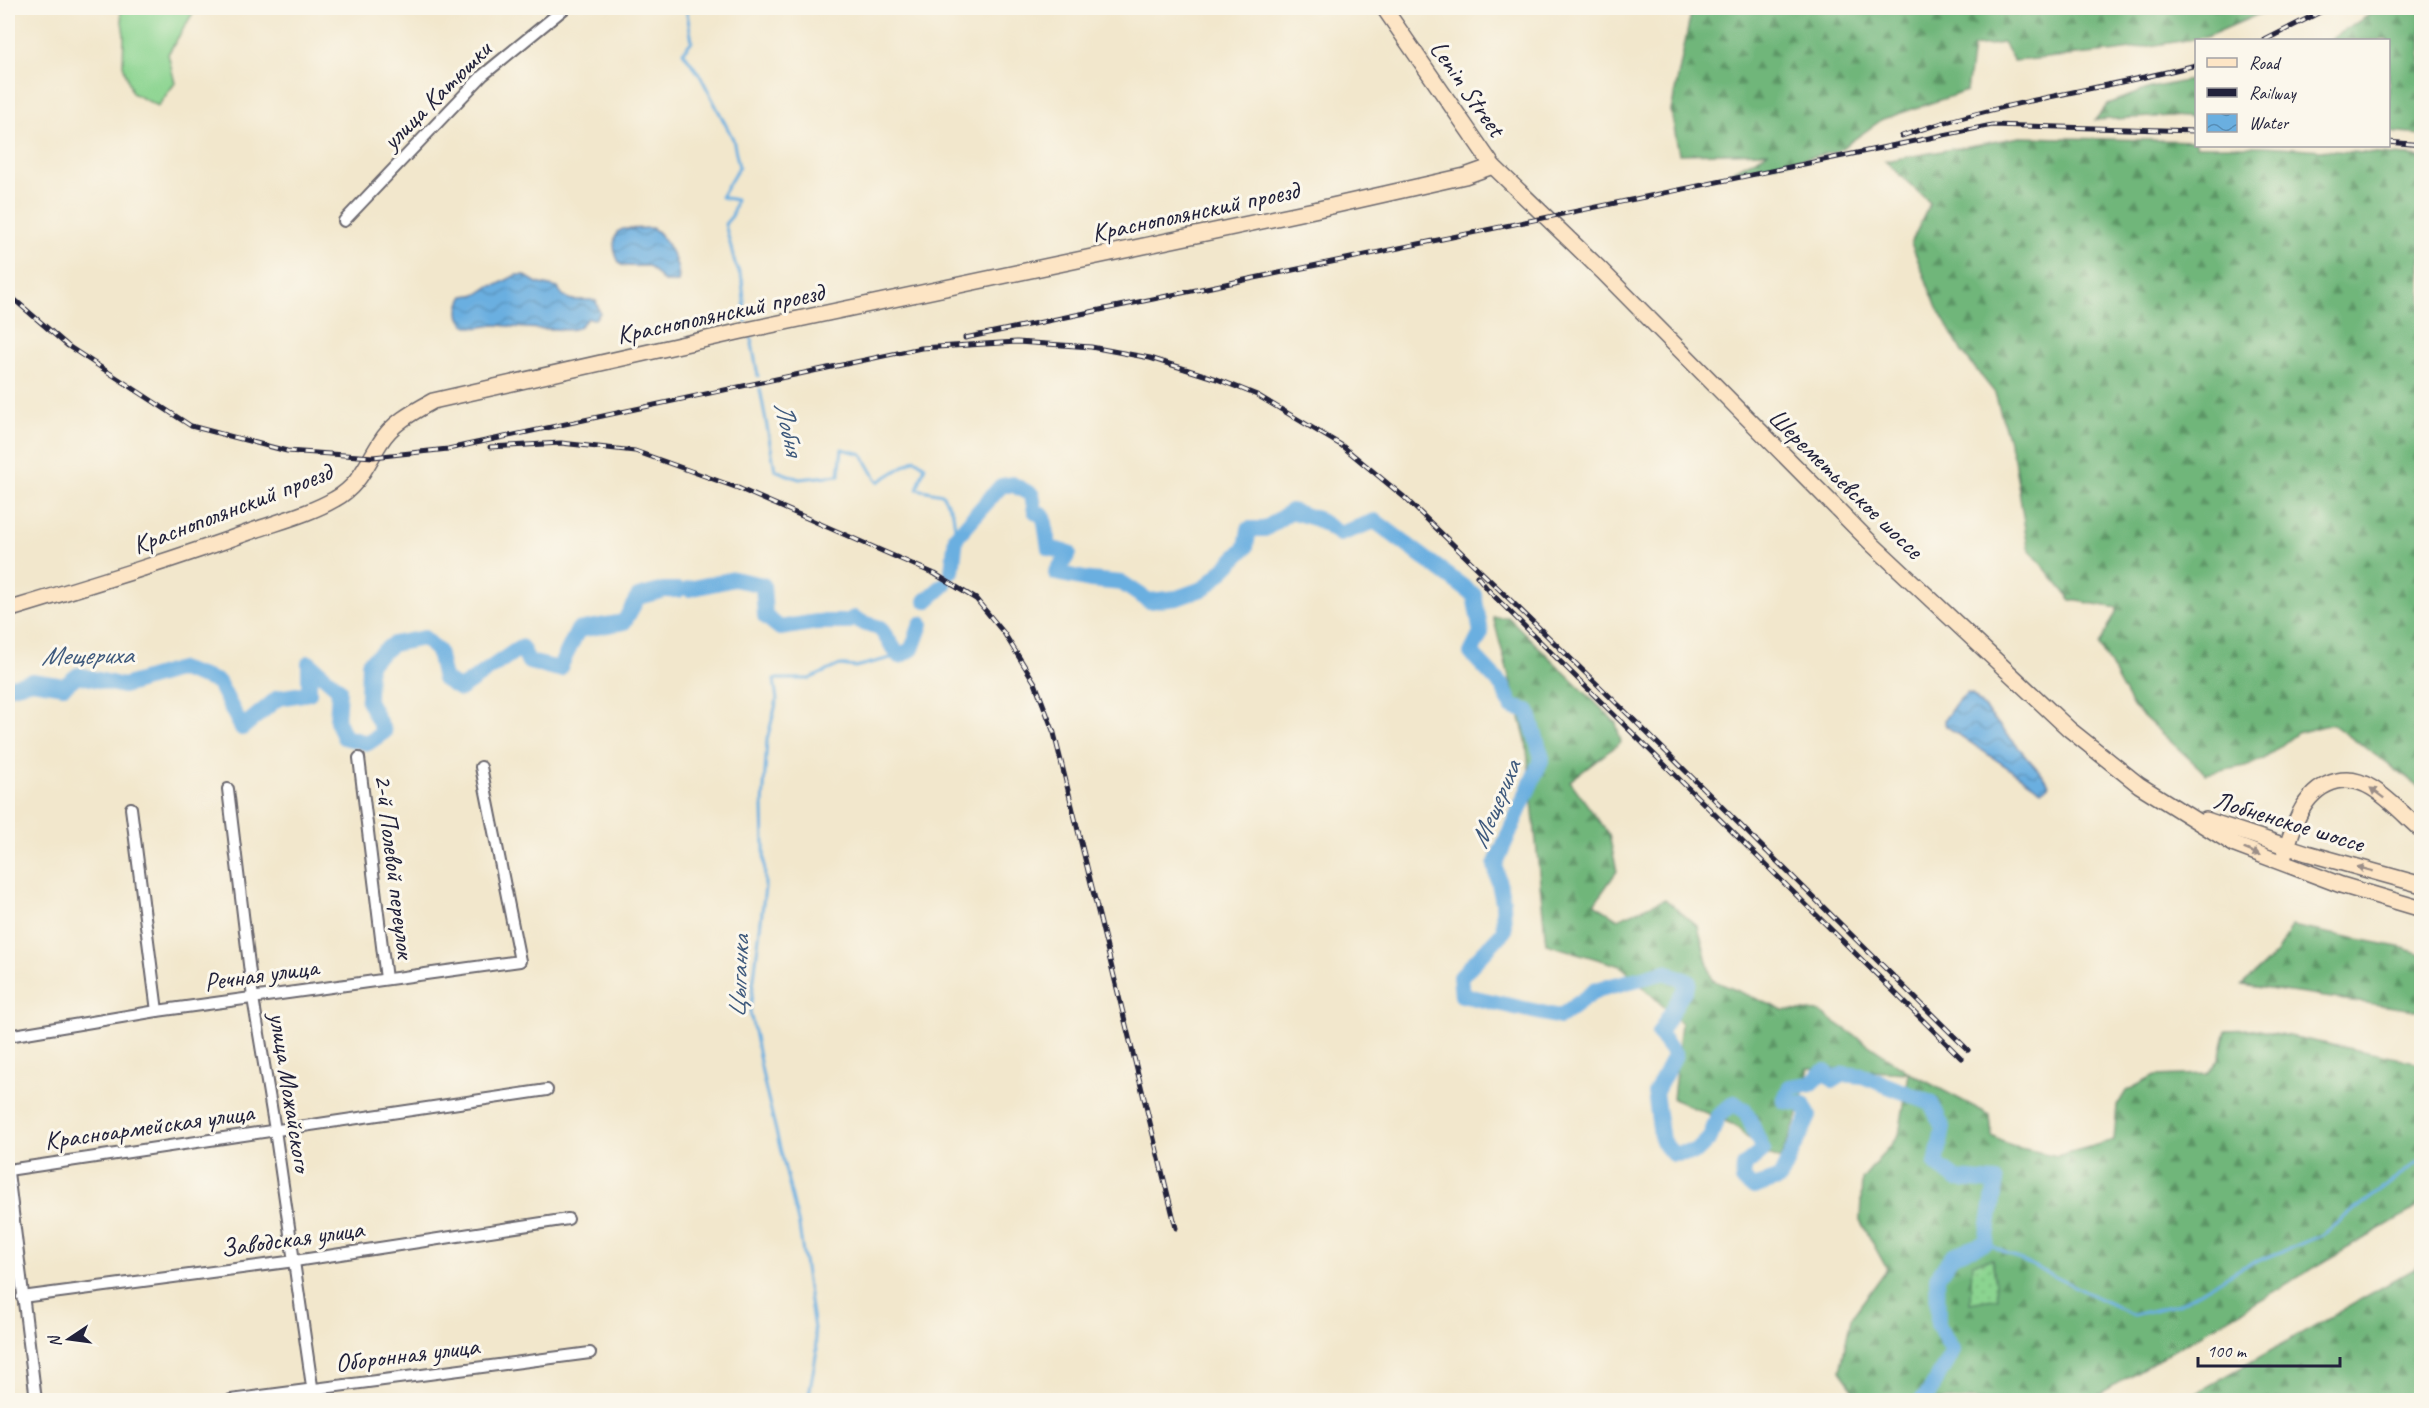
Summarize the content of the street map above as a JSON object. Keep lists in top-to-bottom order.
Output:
{
  "streets": {
    "main road": [
      "Lenin Street",
      "Краснополянский проезд",
      "Шереметьевское шоссе",
      "Лобненское шоссе"
    ],
    "street": [
      "улица Катюшки",
      "2-й Полевой переулок",
      "Речная улица",
      "улица Можайского",
      "Красноармейская улица",
      "Заводская улица",
      "Оборонная улица"
    ]
  },
  "crossings": [
    ["Lenin Street", "Краснополянский проезд"],
    ["Lenin Street", "Шереметьевское шоссе"],
    ["Краснополянский проезд", "Шереметьевское шоссе"],
    ["Шереметьевское шоссе", "Лобненское шоссе"],
    ["2-й Полевой переулок", "Речная улица"],
    ["Речная улица", "улица Можайского"],
    ["улица Можайского", "Красноармейская улица"],
    ["улица Можайского", "Заводская улица"],
    ["улица Можайского", "Оборонная улица"]
  ],
  "water": ["Лобня", "Мещериха", "Цыганка"],
  "legend": ["Road", "Railway", "Water"],
  "scale_bar": "100 m",
  "north": "left"
}
